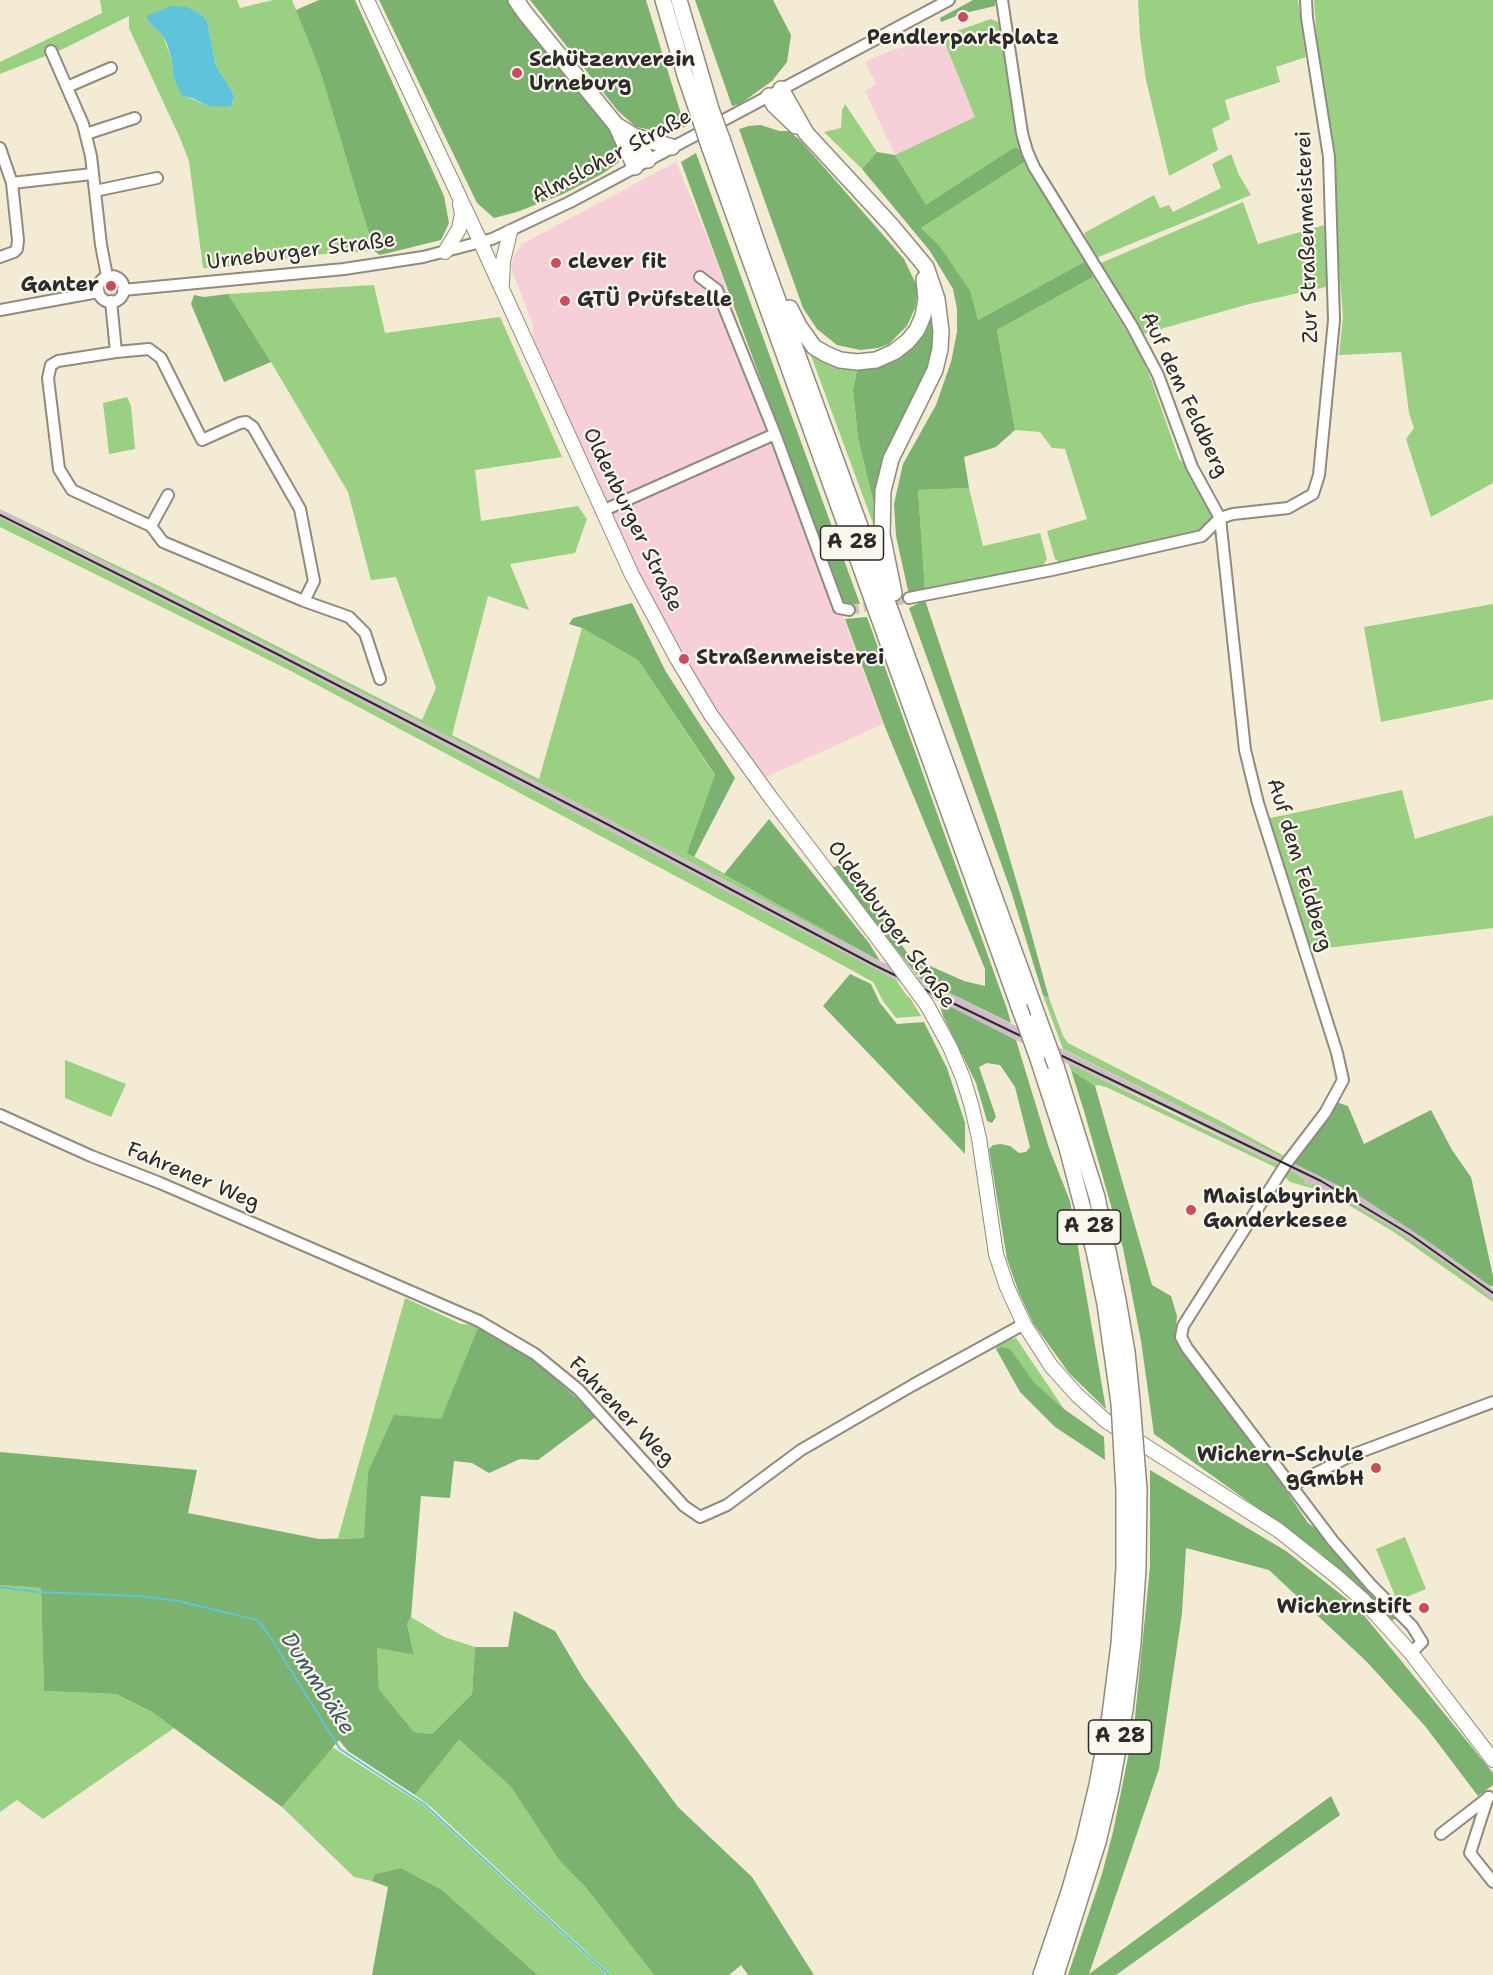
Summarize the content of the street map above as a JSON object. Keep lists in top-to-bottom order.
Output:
{
  "streets": {
    "highway": ["A 28"],
    "main road": ["Oldenburger Straße"],
    "street": [
      "Almsloher Straße",
      "Zur Straßenmeisterei",
      "Urneburger Straße",
      "Auf dem Feldberg",
      "Fahrener Weg"
    ]
  },
  "crossings": [
    ["Almsloher Straße", "Urneburger Straße"],
    ["Almsloher Straße", "Oldenburger Straße"],
    ["Zur Straßenmeisterei", "Auf dem Feldberg"],
    ["Urneburger Straße", "Oldenburger Straße"],
    ["Auf dem Feldberg", "Oldenburger Straße"],
    ["Oldenburger Straße", "Fahrener Weg"]
  ],
  "water": ["Dummbäke"],
  "places": [
    "Pendlerparkplatz",
    "Schützenverein Urneburg",
    "clever fit",
    "Ganter",
    "GTÜ Prüfstelle",
    "Straßenmeisterei",
    "Maislabyrinth Ganderkesee",
    "Wichern-Schule gGmbH",
    "Wichernstift"
  ]
}
